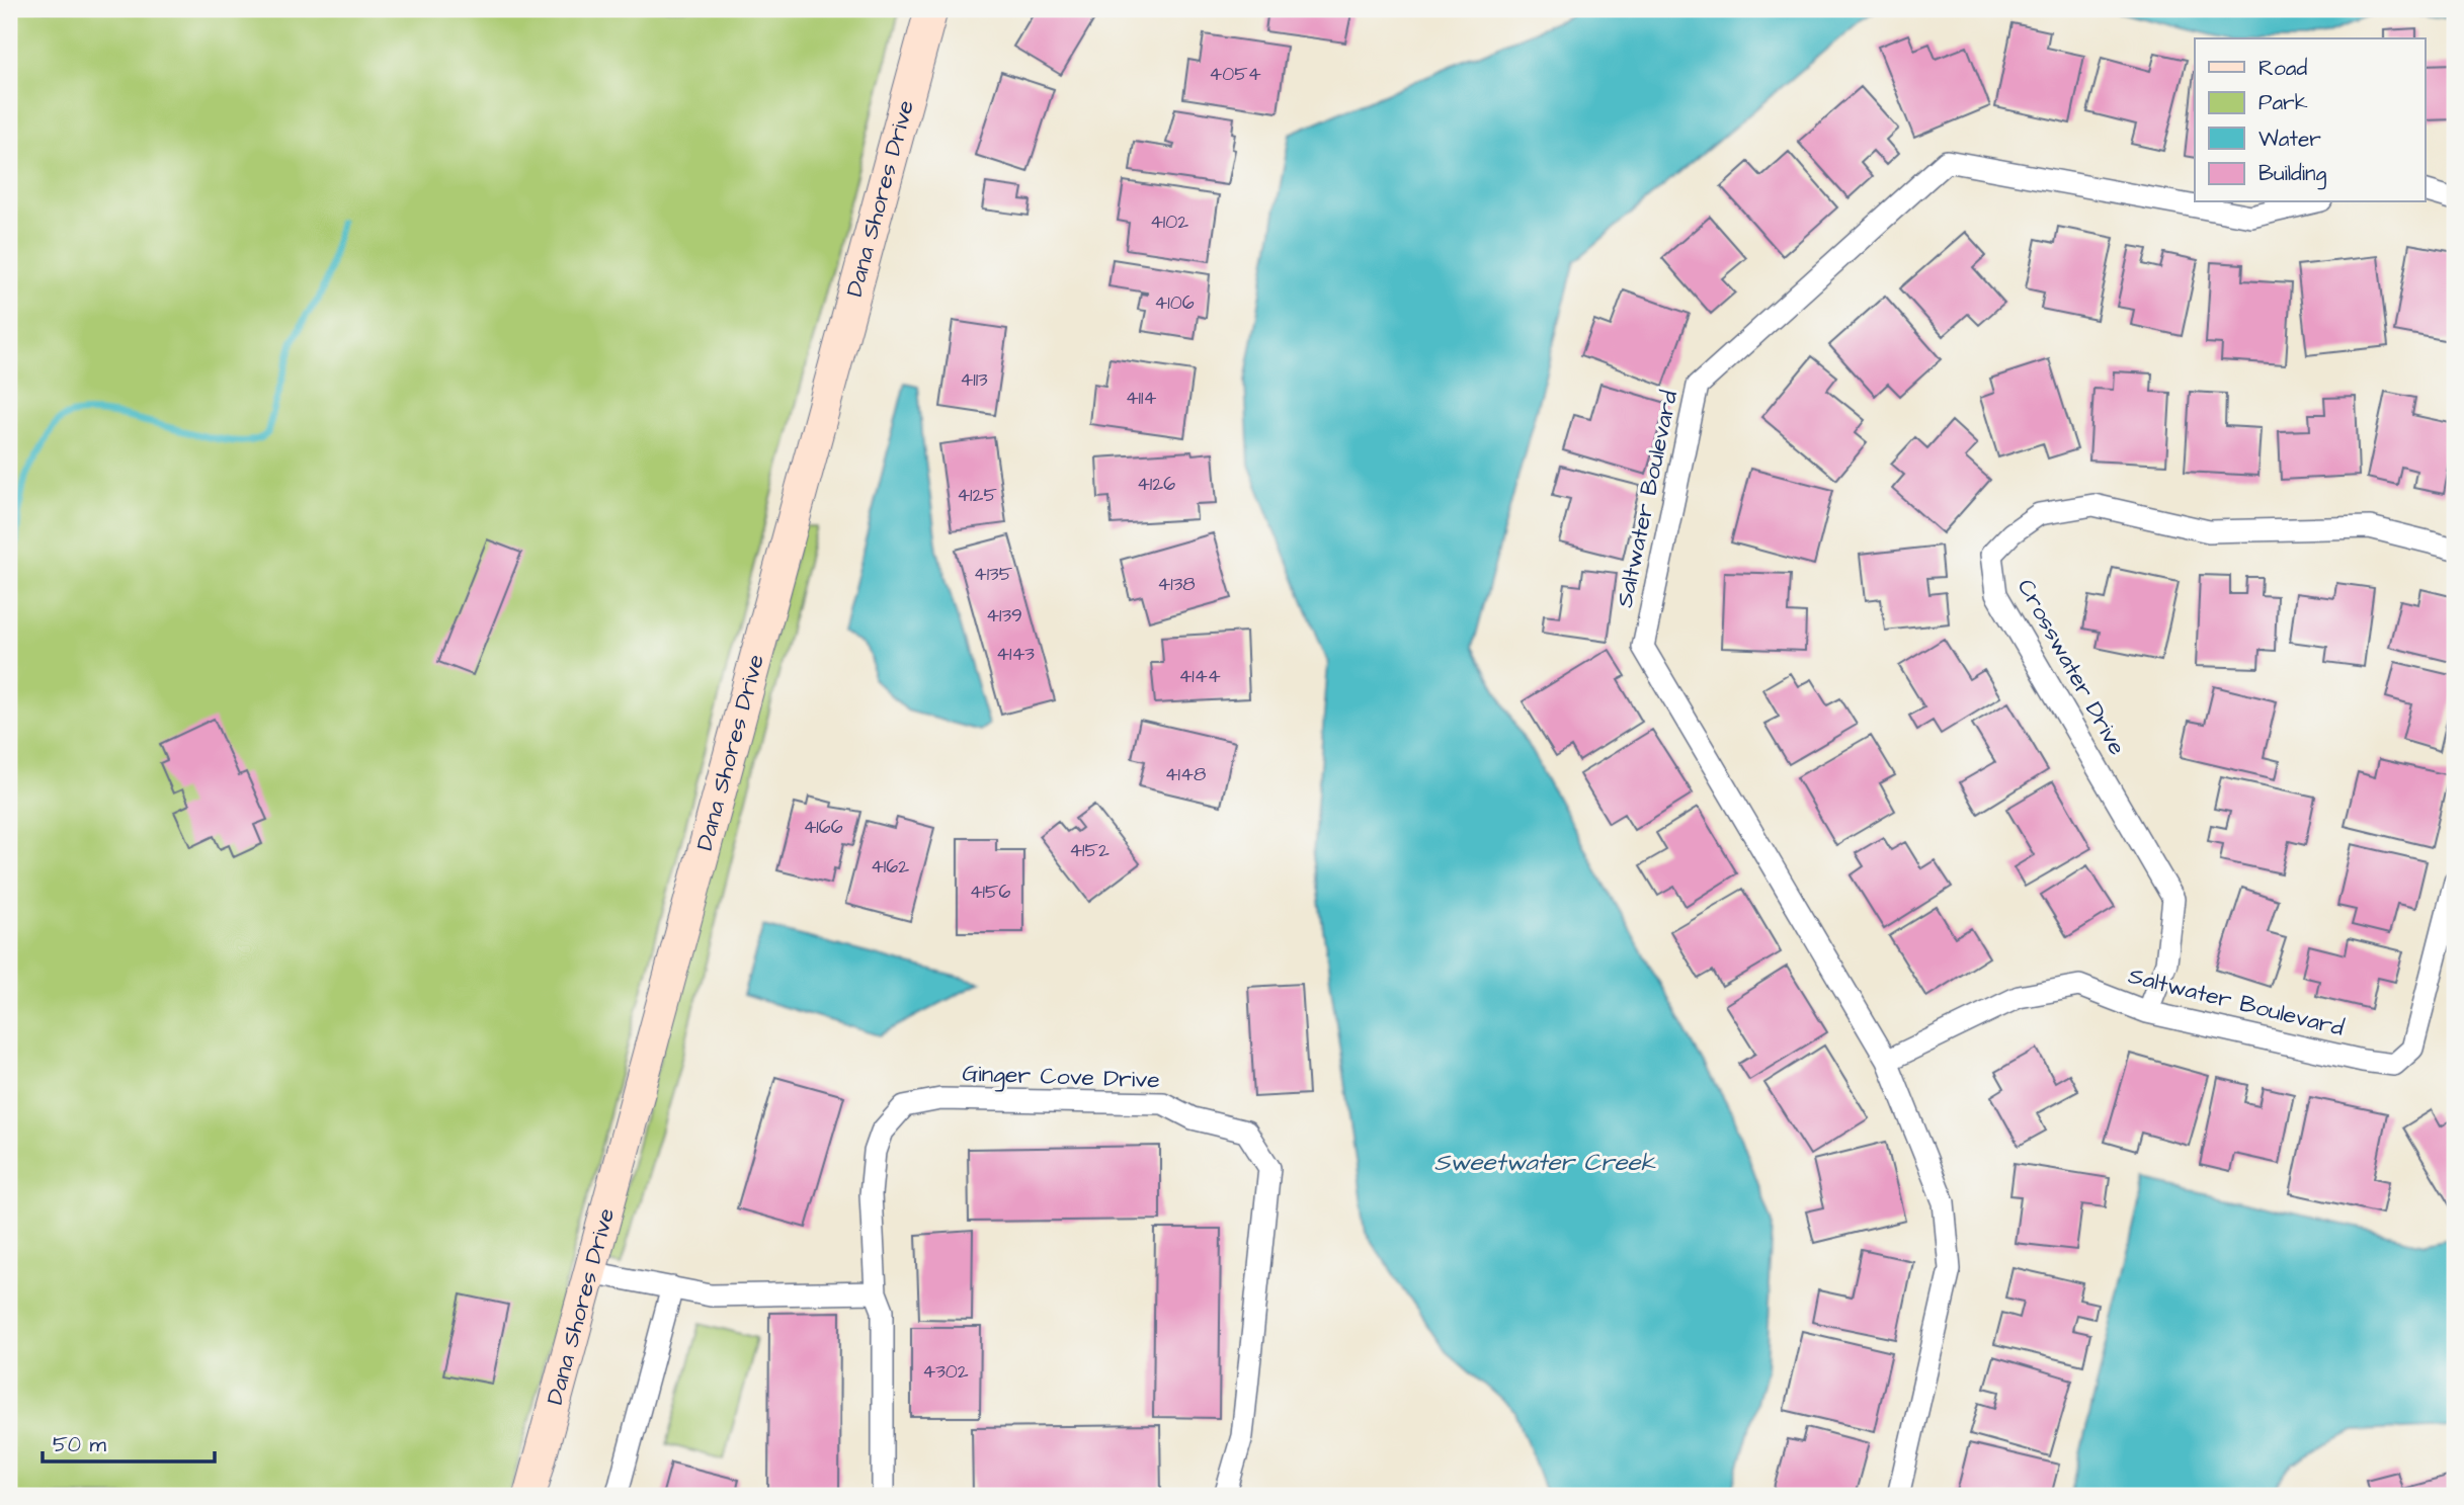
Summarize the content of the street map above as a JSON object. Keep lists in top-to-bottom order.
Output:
{
  "streets": {
    "street": [
      "Dana Shores Drive",
      "Saltwater Boulevard",
      "Crosswater Drive",
      "Ginger Cove Drive"
    ]
  },
  "crossings": [
    ["Saltwater Boulevard", "Crosswater Drive"]
  ],
  "water": ["Sweetwater Creek"],
  "house_numbers": [
    "4054",
    "4102",
    "4106",
    "4113",
    "4114",
    "4126",
    "4125",
    "4135",
    "4138",
    "4139",
    "4143",
    "4144",
    "4148",
    "4166",
    "4152",
    "4162",
    "4156",
    "4302"
  ],
  "legend": [
    "Road",
    "Park",
    "Water",
    "Building"
  ],
  "scale_bar": "50 m"
}
